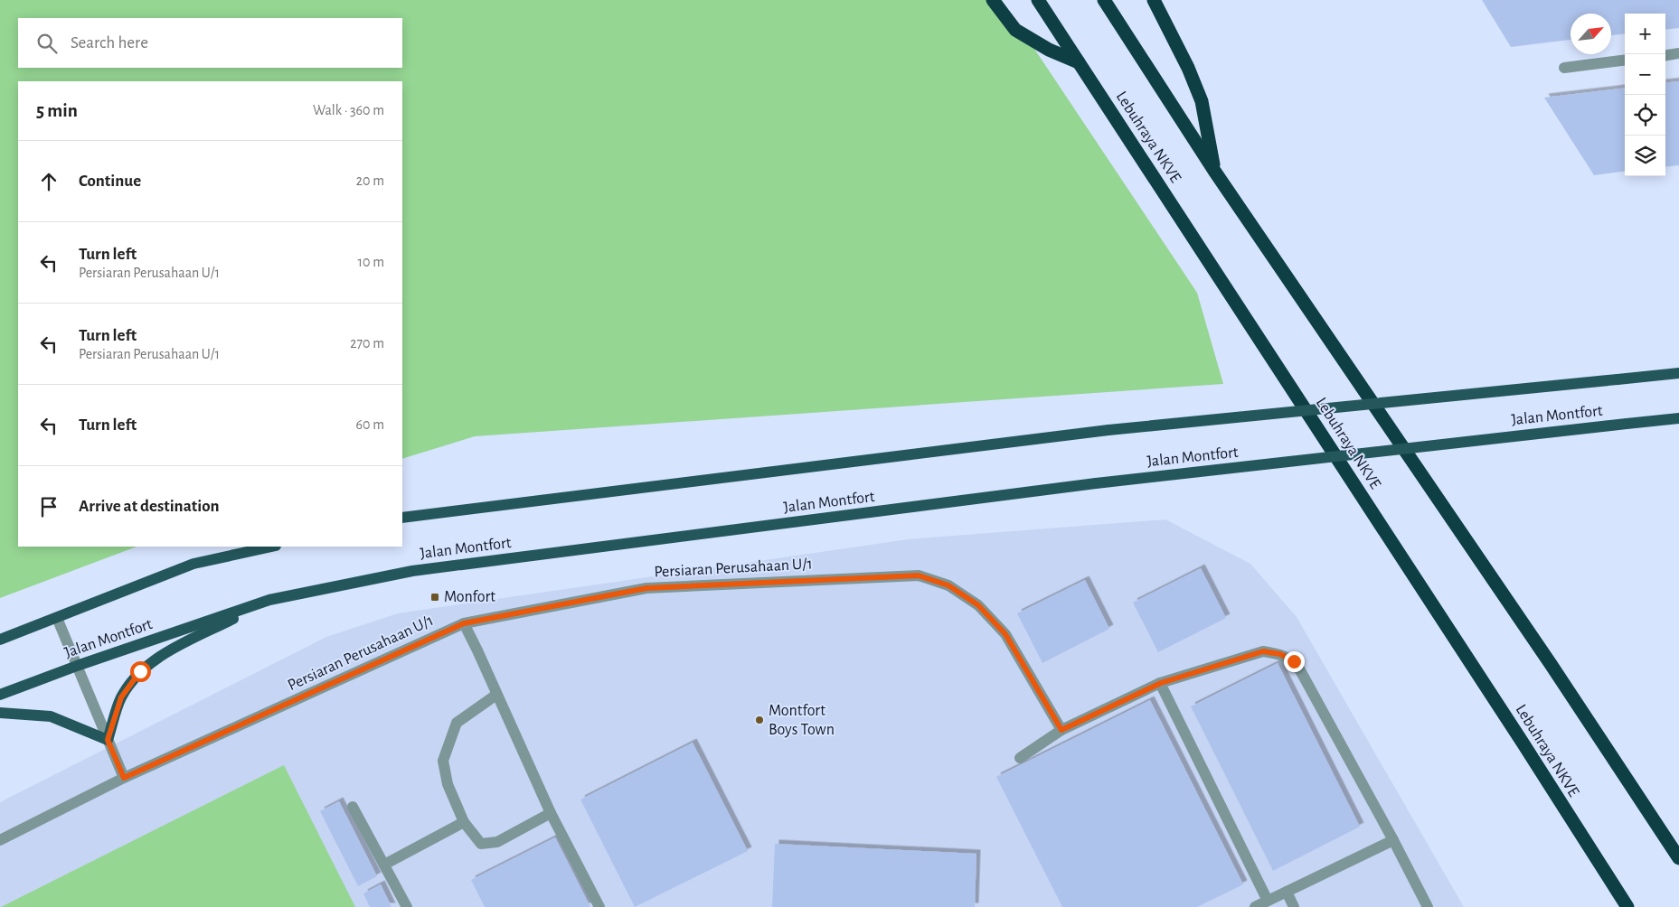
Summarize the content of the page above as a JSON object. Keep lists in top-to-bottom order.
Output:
{
  "streets": {
    "highway": ["Lebuhraya NKVE"],
    "main road": ["Jalan Montfort"],
    "street": ["Persiaran Perusahaan U/1"]
  },
  "places": {
    "transit": ["Monfort"],
    "other": ["Montfort Boys Town"]
  },
  "north": "top right",
  "page": {
    "map_buttons": ["+", "−"],
    "search": "Search here",
    "heading": ["5 min", "Walk · 360 m"],
    "list": [
      ["Continue", "20 m"],
      ["Turn left", "Persiaran Perusahaan U/1", "10 m"],
      ["Turn left", "Persiaran Perusahaan U/1", "270 m"],
      ["Turn left", "60 m"],
      "Arrive at destination"
    ]
  }
}
